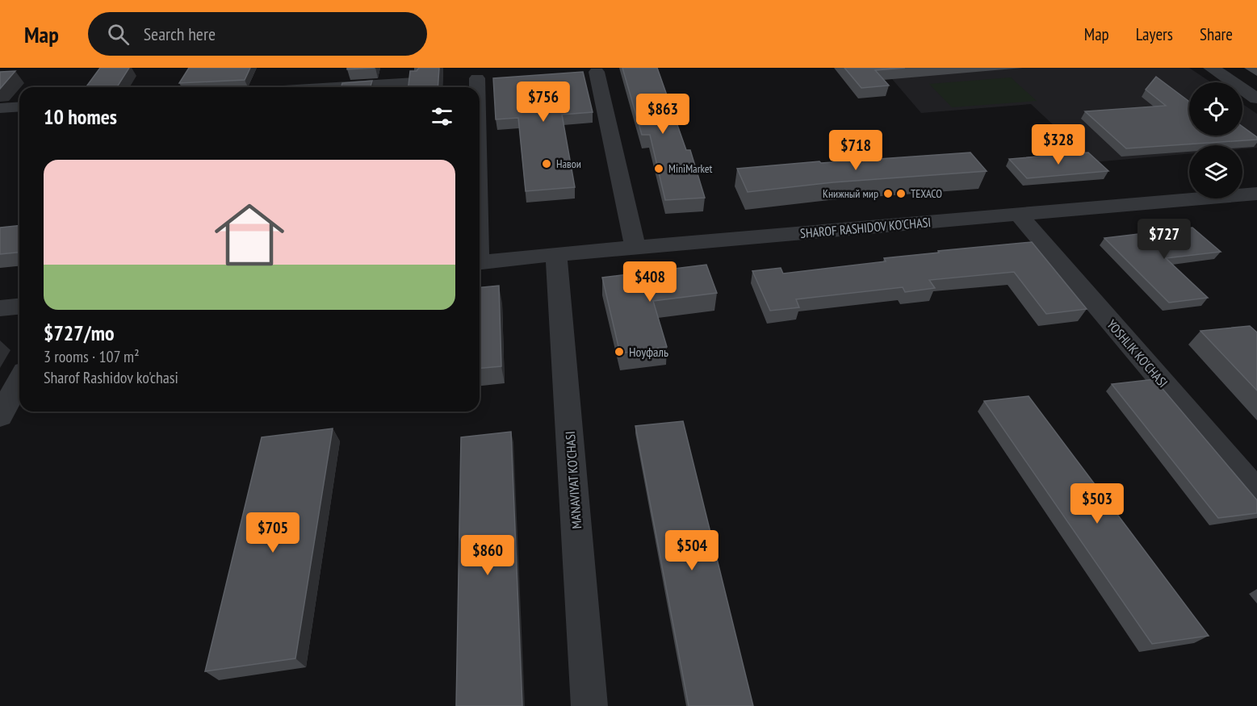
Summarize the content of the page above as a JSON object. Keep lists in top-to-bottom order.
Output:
{
  "streets": {
    "street": ["SHAROF RASHIDOV KO'CHASI", "YOSHLIK KO'CHASI", "MA’NAVIYAT KO'CHASI"]
  },
  "crossings": [
    ["SHAROF RASHIDOV KO'CHASI", "YOSHLIK KO'CHASI"],
    ["SHAROF RASHIDOV KO'CHASI", "MA’NAVIYAT KO'CHASI"]
  ],
  "places": [
    "Навои",
    "MiniMarket",
    "Книжный мир",
    "TEXACO",
    "Ноуфаль"
  ],
  "page": {
    "header": "Map",
    "search": "Search here",
    "nav": ["Map", "Layers", "Share"],
    "price": [
      "$756",
      "$863",
      "$328",
      "$718",
      "$727",
      "$408",
      "$503",
      "$705",
      "$504",
      "$860"
    ],
    "heading": "10 homes",
    "list": [
      {
        "name": "$727/mo",
        "note": "3 rooms · 107 m² · Sharof Rashidov ko'chasi"
      }
    ]
  }
}
